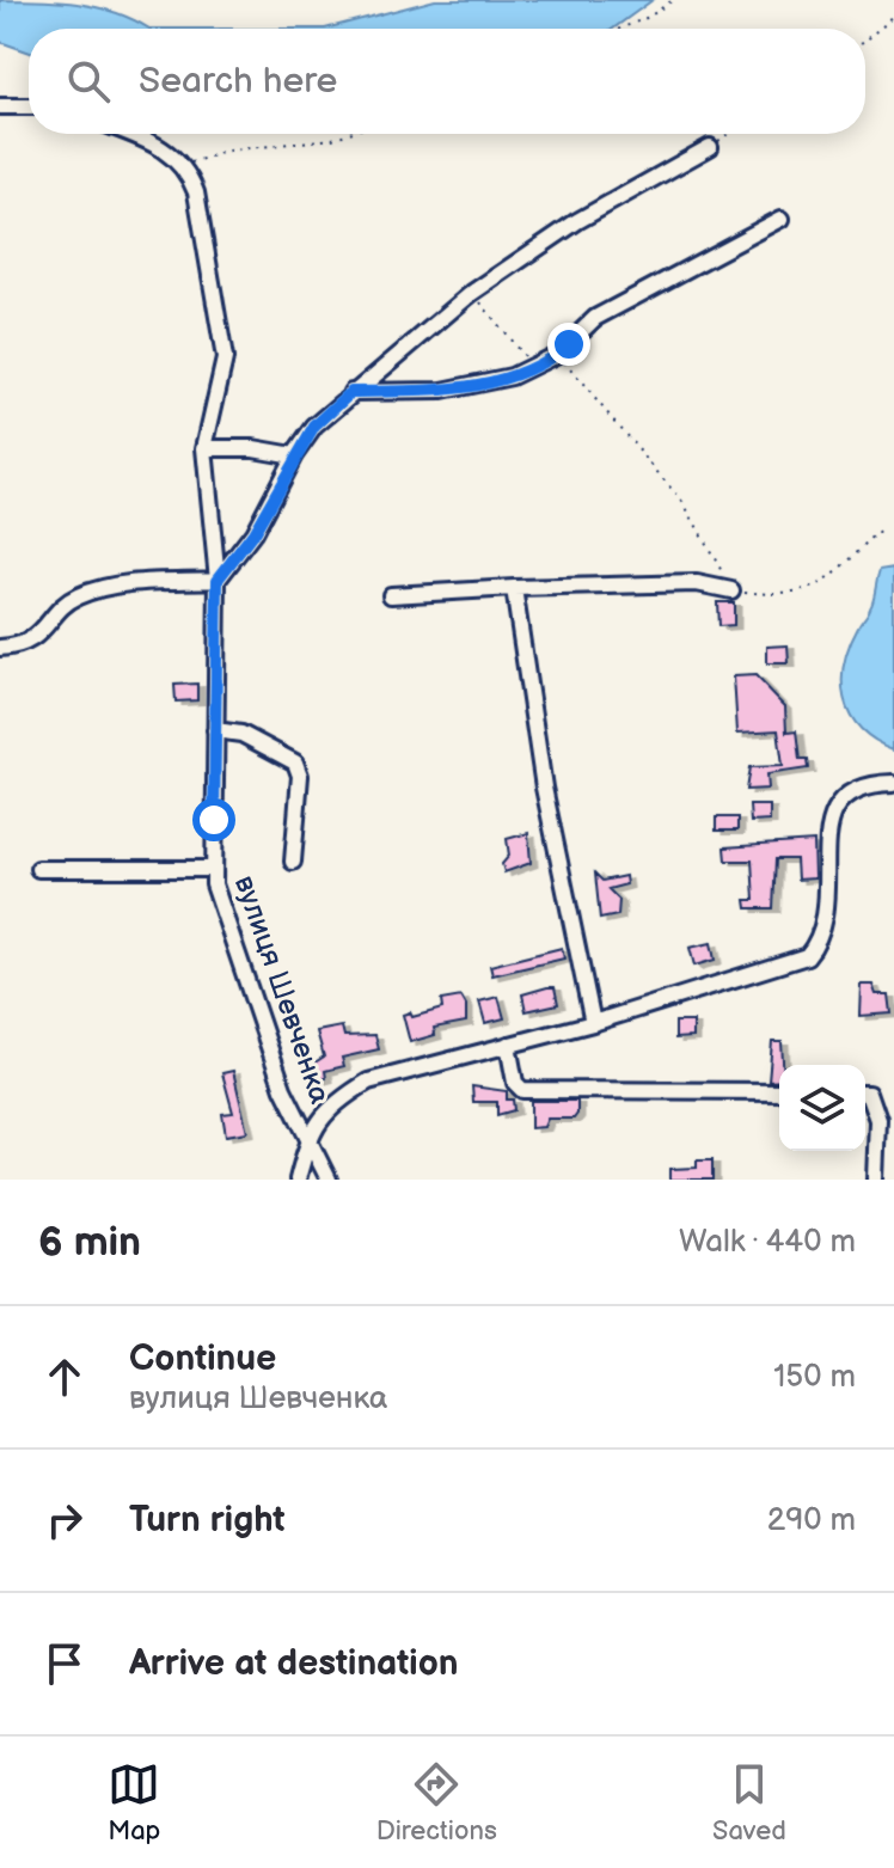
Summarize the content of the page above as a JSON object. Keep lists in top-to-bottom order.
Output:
{
  "streets": {
    "street": ["вулиця Шевченка"]
  },
  "page": {
    "search": "Search here",
    "heading": ["6 min", "Walk · 440 m"],
    "list": [
      ["Continue", "вулиця Шевченка", "150 m"],
      ["Turn right", "290 m"],
      "Arrive at destination"
    ],
    "nav": ["Map", "Directions", "Saved"]
  }
}
